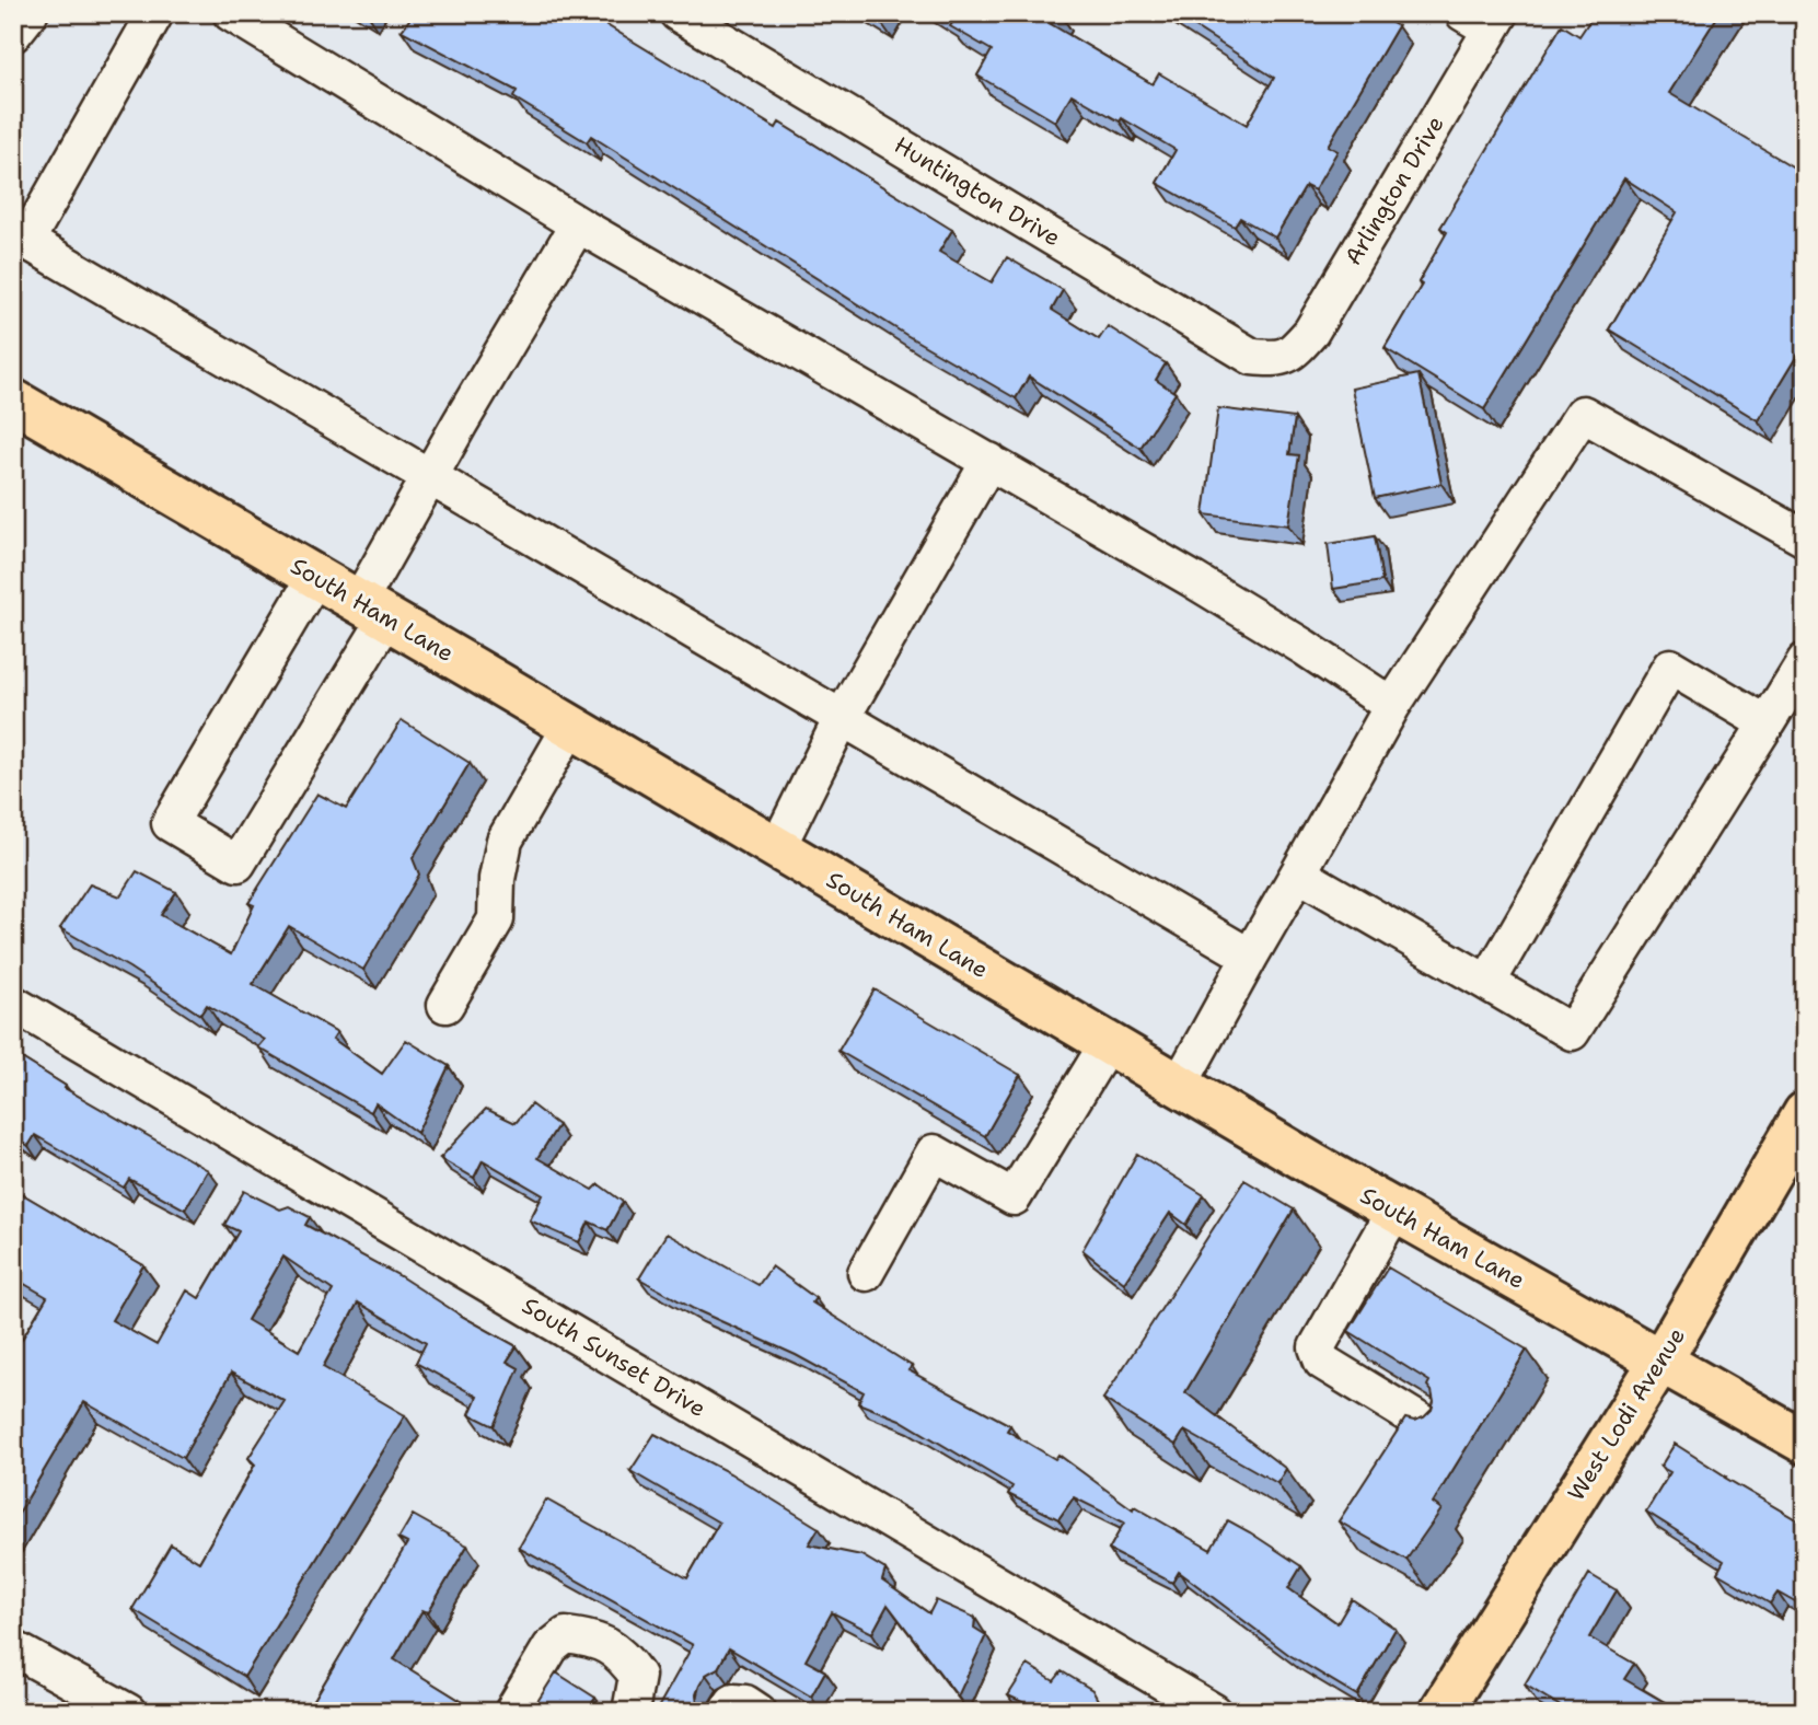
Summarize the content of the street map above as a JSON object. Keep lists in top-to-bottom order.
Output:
{
  "streets": {
    "main road": ["South Ham Lane", "West Lodi Avenue"],
    "street": ["Arlington Drive", "Huntington Drive", "South Sunset Drive"]
  },
  "crossings": [
    ["Arlington Drive", "Huntington Drive"],
    ["South Ham Lane", "West Lodi Avenue"]
  ]
}
